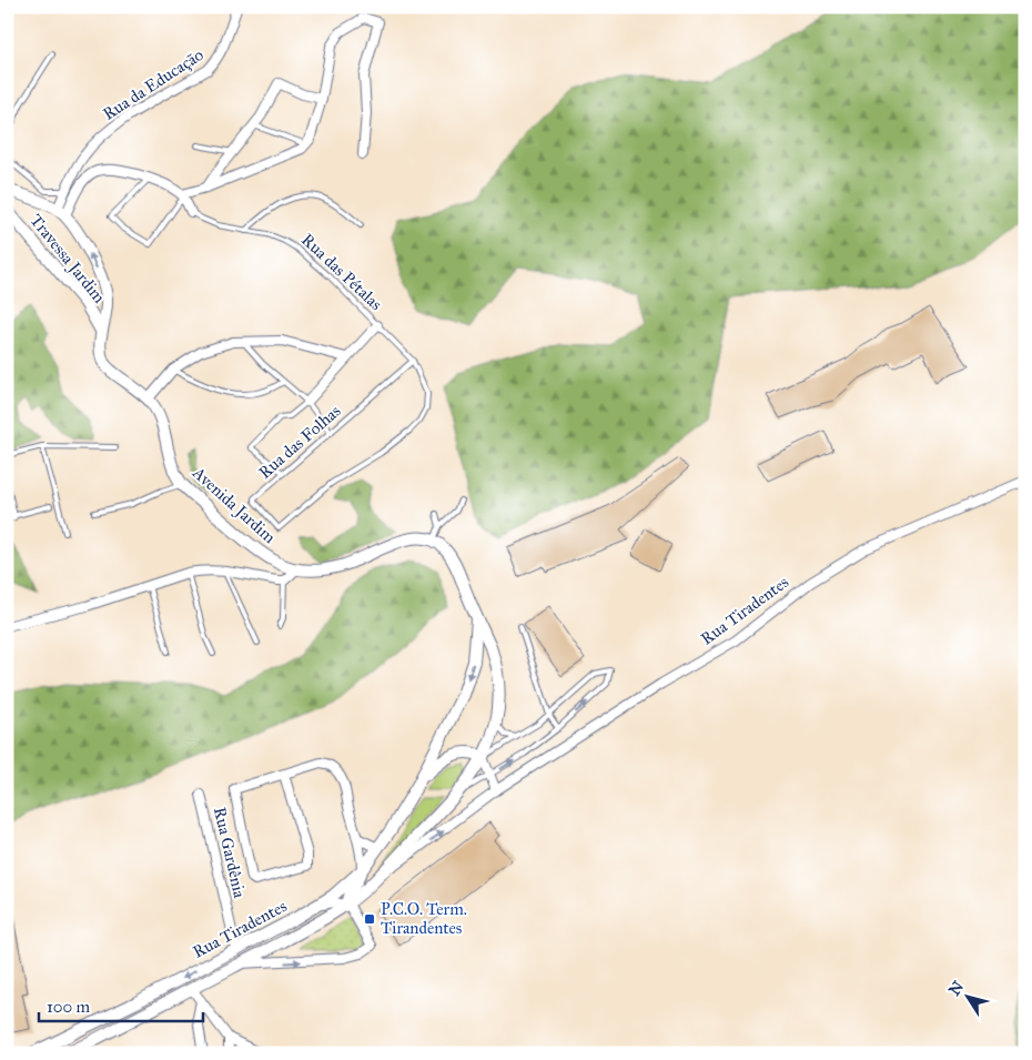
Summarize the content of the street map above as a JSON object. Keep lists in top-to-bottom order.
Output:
{
  "streets": {
    "street": [
      "Rua da Educação",
      "Travessa Jardim",
      "Rua das Pétalas",
      "Avenida Jardim",
      "Rua Tiradentes",
      "Rua Gardênia"
    ],
    "lane": ["Rua das Folhas"]
  },
  "crossings": [
    ["Rua da Educação", "Avenida Jardim"],
    ["Travessa Jardim", "Avenida Jardim"],
    ["Rua das Pétalas", "Rua das Folhas"],
    ["Rua Tiradentes", "Rua Gardênia"]
  ],
  "places": {
    "transit": ["P.C.O. Term. Tirandentes"]
  },
  "scale_bar": "100 m",
  "north": "top left"
}
